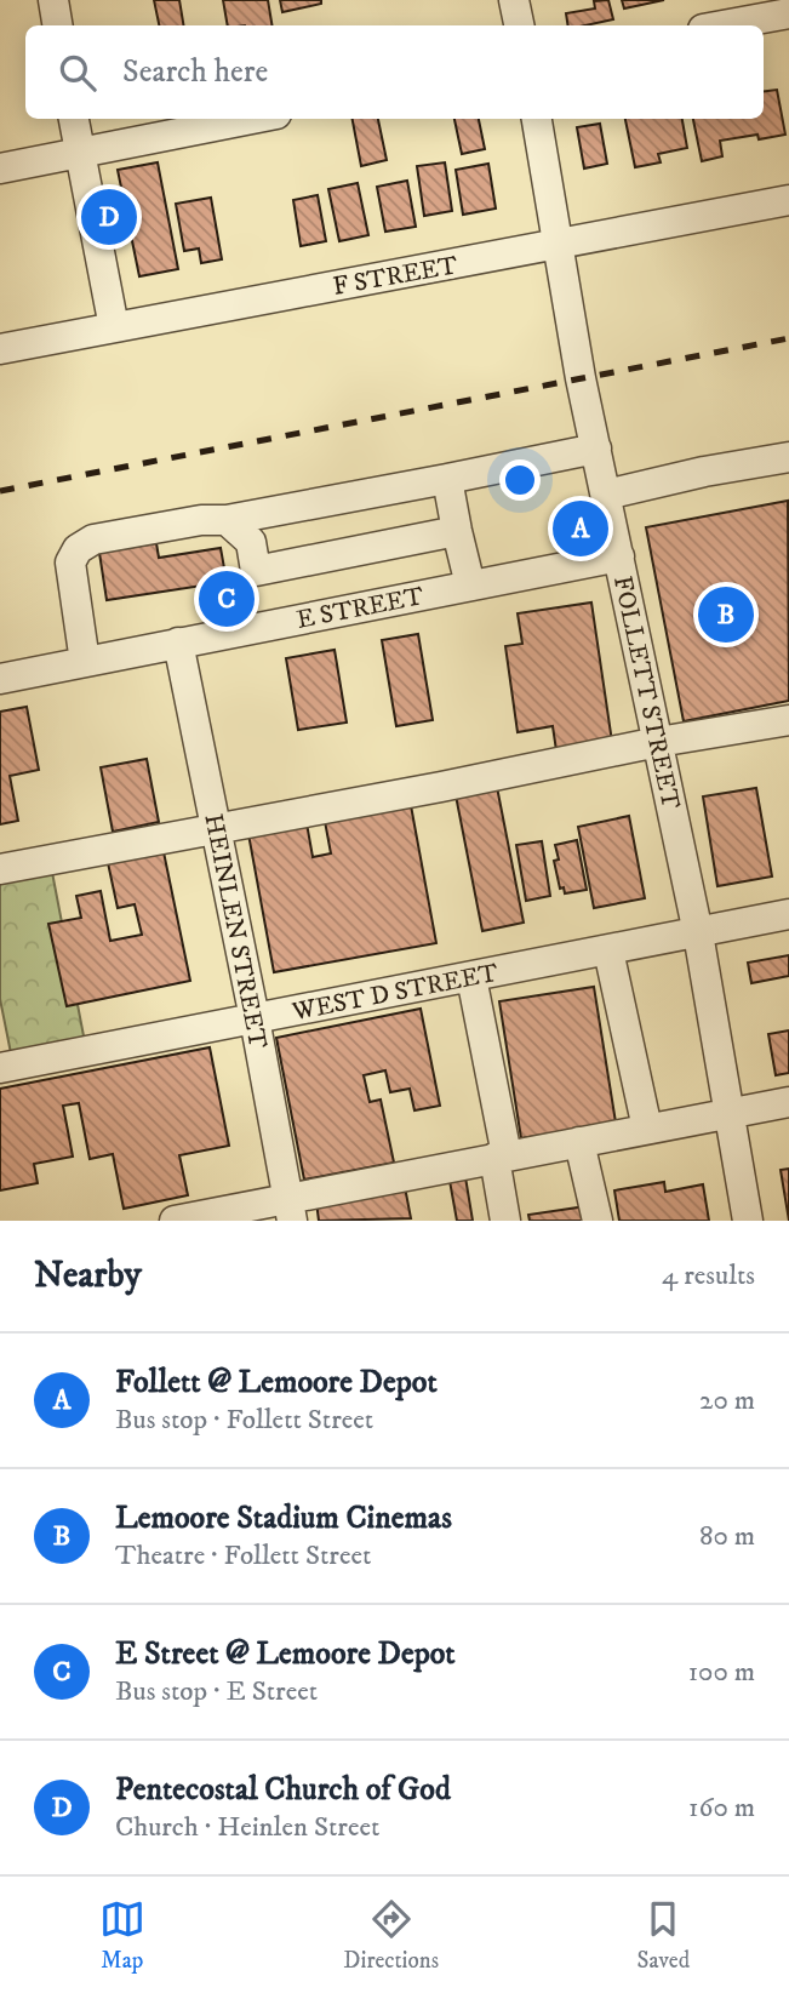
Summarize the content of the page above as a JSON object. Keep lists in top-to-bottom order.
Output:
{
  "streets": {
    "street": [
      "F STREET",
      "E STREET",
      "FOLLETT STREET",
      "HEINLEN STREET",
      "WEST D STREET"
    ]
  },
  "crossings": [
    ["F STREET", "FOLLETT STREET"],
    ["E STREET", "FOLLETT STREET"],
    ["E STREET", "HEINLEN STREET"],
    ["FOLLETT STREET", "WEST D STREET"],
    ["HEINLEN STREET", "WEST D STREET"]
  ],
  "page": {
    "search": "Search here",
    "pins": [
      "D",
      "A",
      "C",
      "B"
    ],
    "heading": ["Nearby", "4 results"],
    "list": [
      {
        "mark": "A",
        "name": "Follett @ Lemoore Depot",
        "note": "Bus stop · Follett Street",
        "value": "20 m"
      },
      {
        "mark": "B",
        "name": "Lemoore Stadium Cinemas",
        "note": "Theatre · Follett Street",
        "value": "80 m"
      },
      {
        "mark": "C",
        "name": "E Street @ Lemoore Depot",
        "note": "Bus stop · E Street",
        "value": "100 m"
      },
      {
        "mark": "D",
        "name": "Pentecostal Church of God",
        "note": "Church · Heinlen Street",
        "value": "160 m"
      }
    ],
    "nav": ["Map", "Directions", "Saved"]
  }
}
